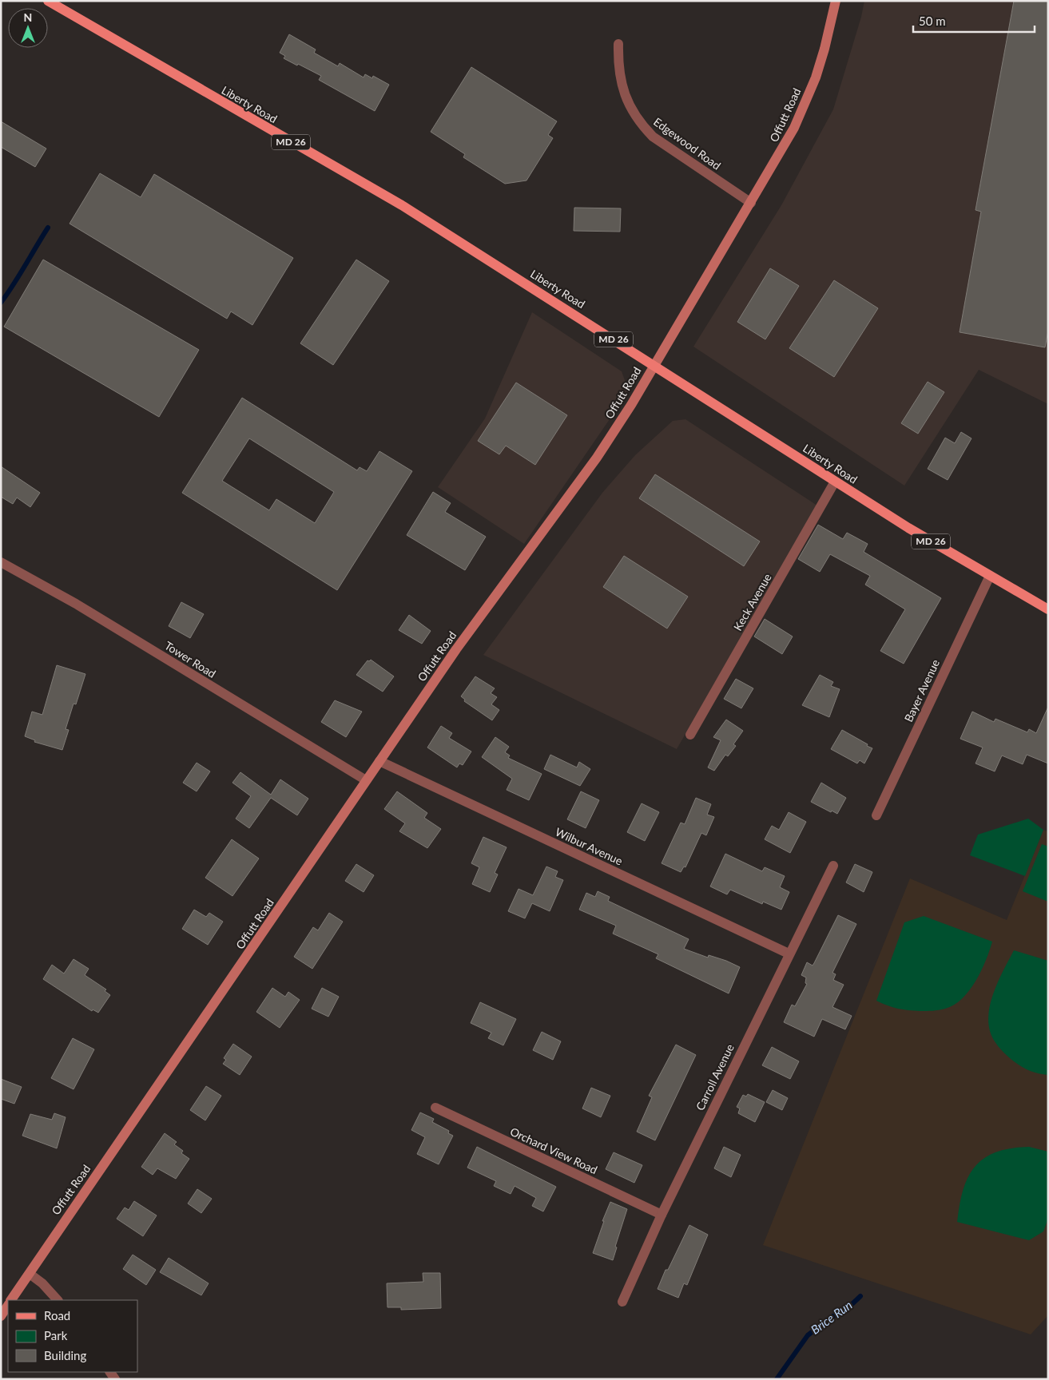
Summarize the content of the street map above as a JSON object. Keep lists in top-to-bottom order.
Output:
{
  "streets": {
    "main road": ["Liberty Road", "MD 26"],
    "street": [
      "Offutt Road",
      "Edgewood Road",
      "Keck Avenue",
      "Tower Road",
      "Bayer Avenue",
      "Wilbur Avenue",
      "Carroll Avenue",
      "Orchard View Road"
    ]
  },
  "crossings": [
    ["Liberty Road", "Offutt Road"],
    ["Liberty Road", "Keck Avenue"],
    ["Liberty Road", "Bayer Avenue"],
    ["Offutt Road", "Edgewood Road"],
    ["Offutt Road", "Tower Road"],
    ["Offutt Road", "Wilbur Avenue"],
    ["Wilbur Avenue", "Carroll Avenue"],
    ["Carroll Avenue", "Orchard View Road"]
  ],
  "water": ["Brice Run"],
  "legend": ["Road", "Park", "Building"],
  "scale_bar": "50 m",
  "north": "top"
}
